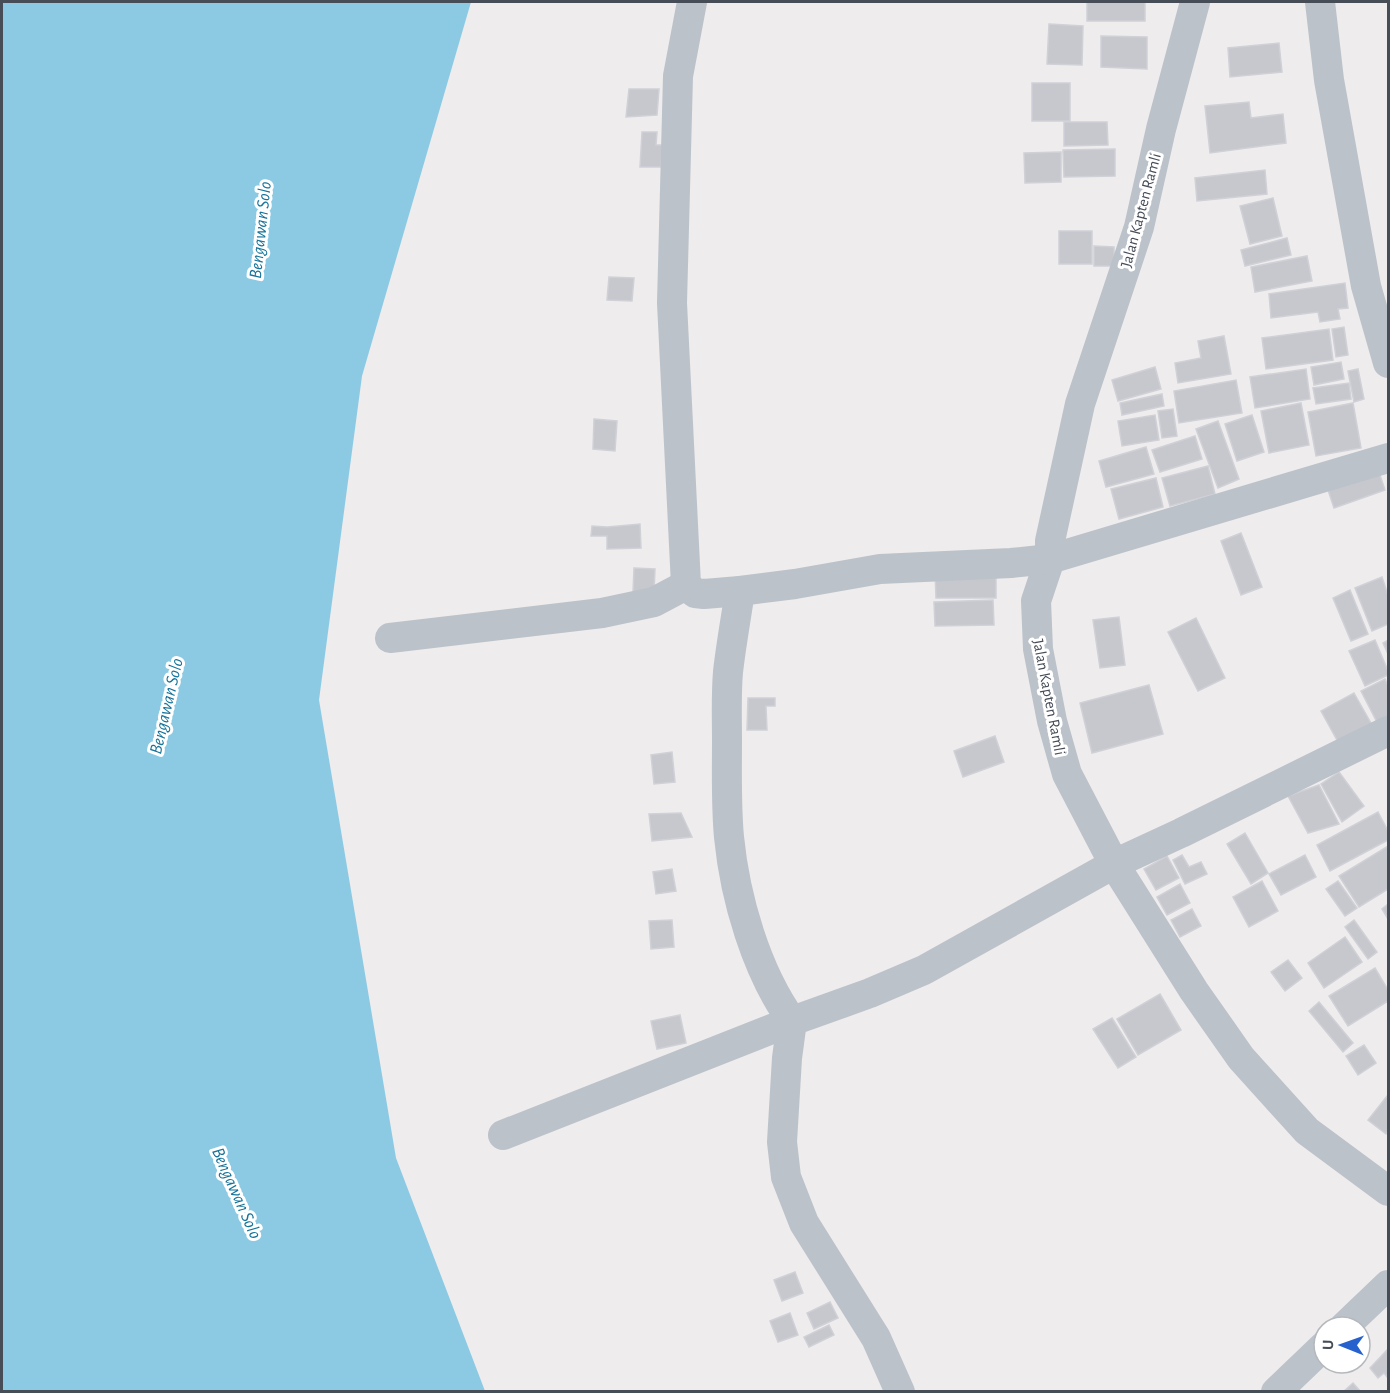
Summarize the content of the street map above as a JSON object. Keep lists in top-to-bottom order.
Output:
{
  "streets": {
    "street": ["Jalan Kapten Ramli"]
  },
  "water": ["Bengawan Solo"],
  "north": "left"
}
